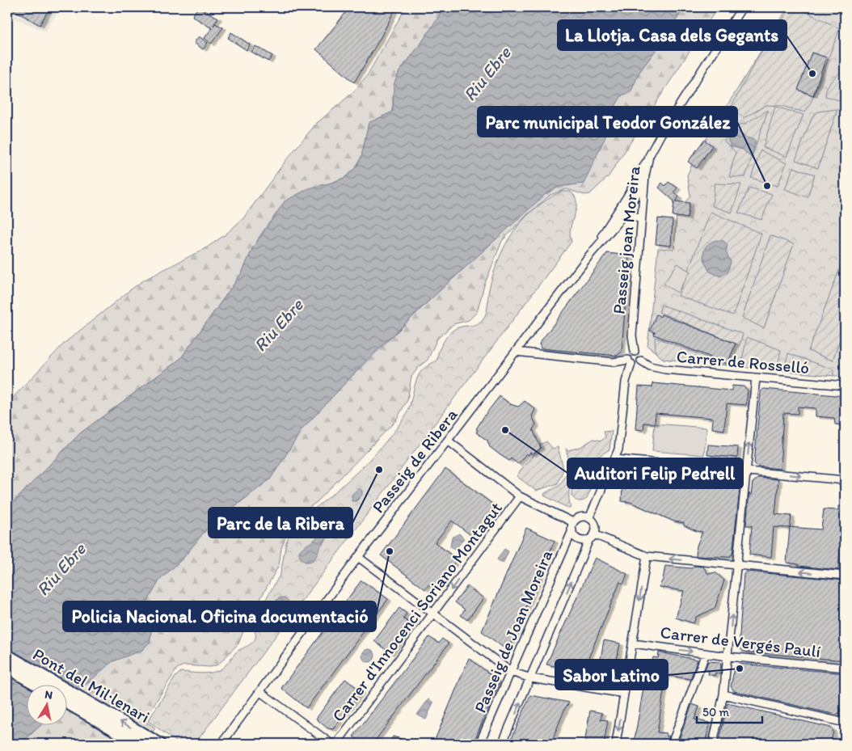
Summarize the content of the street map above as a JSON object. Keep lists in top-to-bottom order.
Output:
{
  "streets": {
    "main road": ["Pont del Mil·lenari"],
    "street": [
      "Passeig joan Moreira",
      "Carrer de Rosselló",
      "Passeig de Ribera",
      "Carrer d'Innocenci Soriano Montagut",
      "Passeig de Joan Moreira",
      "Carrer de Vergés Paulí"
    ]
  },
  "crossings": [
    ["Passeig joan Moreira", "Carrer de Rosselló"]
  ],
  "one_way": ["Carrer d'Innocenci Soriano Montagut"],
  "water": ["Riu Ebre"],
  "places": [
    "La Llotja. Casa dels Gegants",
    "Parc municipal Teodor González",
    "Auditori Felip Pedrell",
    "Parc de la Ribera",
    "Policia Nacional. Oficina documentació",
    "Sabor Latino"
  ],
  "scale_bar": "50 m",
  "north": "top"
}
